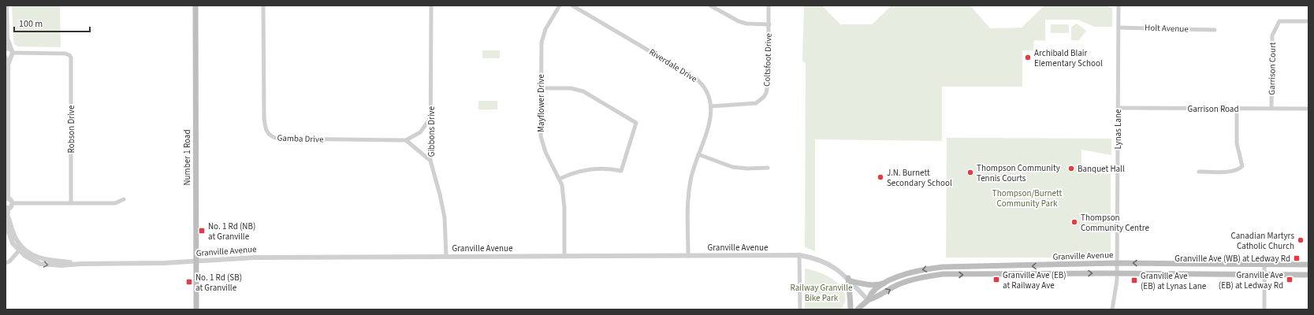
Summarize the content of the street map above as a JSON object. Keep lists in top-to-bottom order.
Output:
{
  "streets": {
    "main road": ["Number 1 Road", "Granville Avenue"],
    "street": [
      "Holt Avenue",
      "Coltsfoot Drive",
      "Riverdale Drive",
      "Garrison Court",
      "Mayflower Drive",
      "Garrison Road",
      "Robson Drive",
      "Lynas Lane",
      "Gibbons Drive",
      "Gamba Drive"
    ]
  },
  "crossings": [
    ["Holt Avenue", "Lynas Lane"],
    ["Coltsfoot Drive", "Riverdale Drive"],
    ["Riverdale Drive", "Granville Avenue"],
    ["Garrison Court", "Garrison Road"],
    ["Mayflower Drive", "Granville Avenue"],
    ["Garrison Road", "Lynas Lane"],
    ["Lynas Lane", "Granville Avenue"],
    ["Gibbons Drive", "Gamba Drive"],
    ["Gibbons Drive", "Granville Avenue"],
    ["Number 1 Road", "Granville Avenue"]
  ],
  "parks": ["Thompson/Burnett Community Park", "Railway Granville Bike Park"],
  "places": {
    "other": [
      "Archibald Blair Elementary School",
      "Banquet Hall",
      "Thompson Community Tennis Courts",
      "J.N. Burnett Secondary School",
      "Thompson Community Centre",
      "Canadian Martyrs Catholic Church"
    ],
    "transit": [
      "No. 1 Rd (NB) at Granville",
      "Granville Ave (WB) at Ledway Rd",
      "Granville Ave (EB) at Railway Ave",
      "Granville Ave (EB) at Ledway Rd",
      "Granville Ave (EB) at Lynas Lane",
      "No. 1 Rd (SB) at Granville"
    ]
  },
  "scale_bar": "100 m"
}
